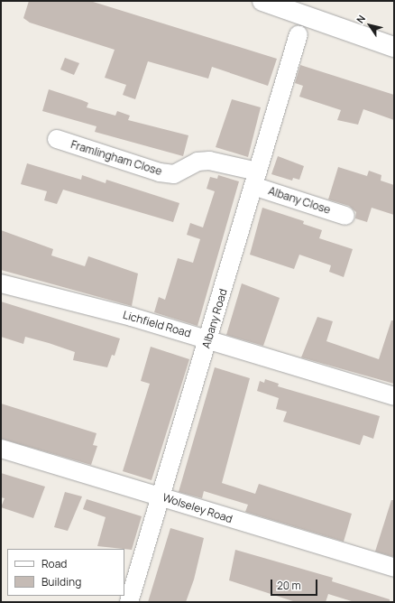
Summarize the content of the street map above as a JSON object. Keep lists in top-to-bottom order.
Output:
{
  "streets": {
    "street": [
      "Framlingham Close",
      "Albany Close",
      "Albany Road",
      "Lichfield Road",
      "Wolseley Road"
    ]
  },
  "crossings": [
    ["Framlingham Close", "Albany Close"],
    ["Framlingham Close", "Albany Road"],
    ["Albany Close", "Albany Road"],
    ["Albany Road", "Lichfield Road"],
    ["Albany Road", "Wolseley Road"]
  ],
  "legend": ["Road", "Building"],
  "scale_bar": "20 m",
  "north": "top left"
}
